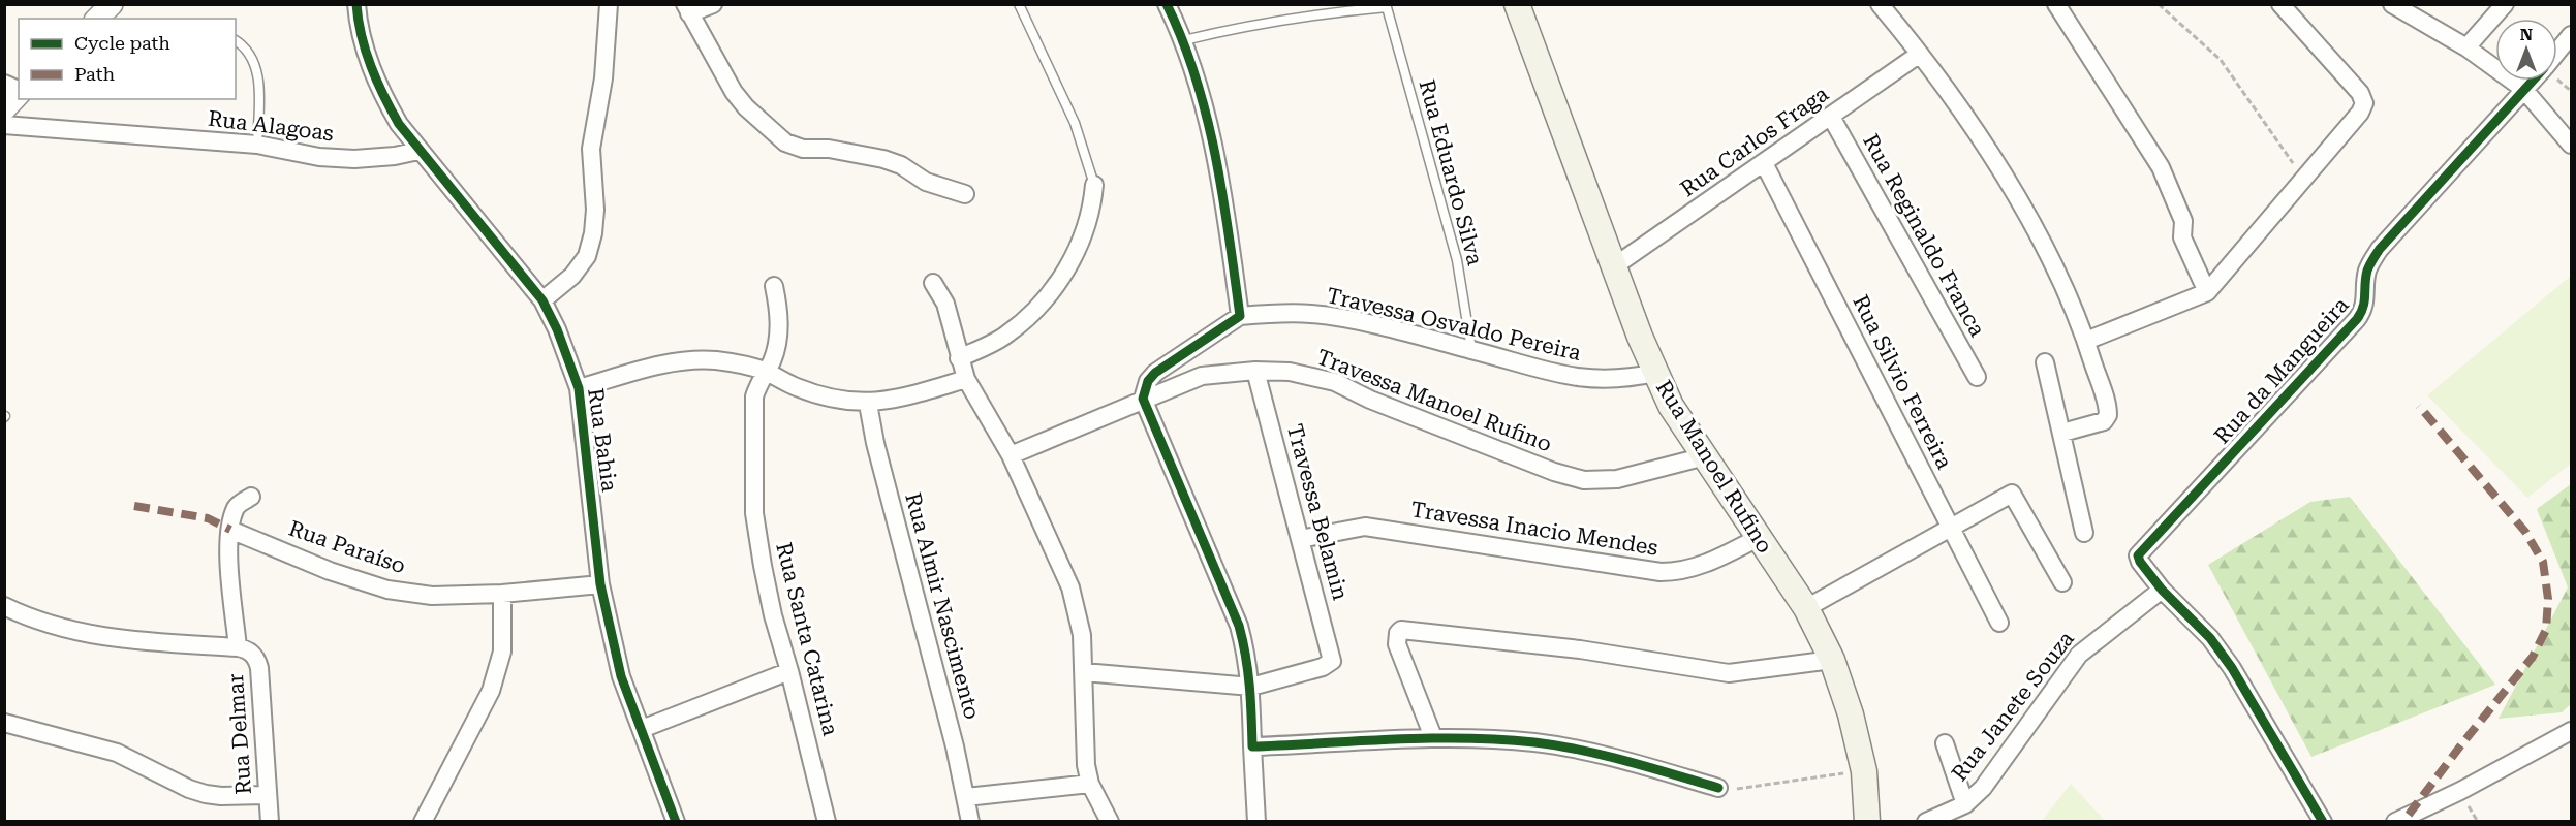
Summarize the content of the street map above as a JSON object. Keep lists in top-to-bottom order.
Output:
{
  "streets": {
    "main road": ["Rua Manoel Rufino"],
    "street": [
      "Rua Alagoas",
      "Rua Carlos Fraga",
      "Rua Reginaldo Franca",
      "Travessa Osvaldo Pereira",
      "Rua da Mangueira",
      "Rua Silvio Ferreira",
      "Travessa Manoel Rufino",
      "Rua Bahia",
      "Travessa Belamin",
      "Travessa Inacio Mendes",
      "Rua Paraíso",
      "Rua Almir Nascimento",
      "Rua Santa Catarina",
      "Rua Janete Souza",
      "Rua Delmar"
    ],
    "lane": ["Rua Eduardo Silva"]
  },
  "crossings": [
    ["Rua Alagoas", "Rua Bahia"],
    ["Rua Carlos Fraga", "Rua Reginaldo Franca"],
    ["Rua Carlos Fraga", "Rua Silvio Ferreira"],
    ["Rua Carlos Fraga", "Rua Manoel Rufino"],
    ["Rua Eduardo Silva", "Travessa Osvaldo Pereira"],
    ["Travessa Osvaldo Pereira", "Rua Manoel Rufino"],
    ["Rua da Mangueira", "Rua Janete Souza"],
    ["Travessa Manoel Rufino", "Rua Manoel Rufino"],
    ["Travessa Manoel Rufino", "Travessa Belamin"],
    ["Rua Bahia", "Rua Paraíso"],
    ["Rua Manoel Rufino", "Travessa Inacio Mendes"],
    ["Travessa Belamin", "Travessa Inacio Mendes"],
    ["Rua Paraíso", "Rua Delmar"]
  ],
  "legend": ["Cycle path", "Path"],
  "north": "top"
}
